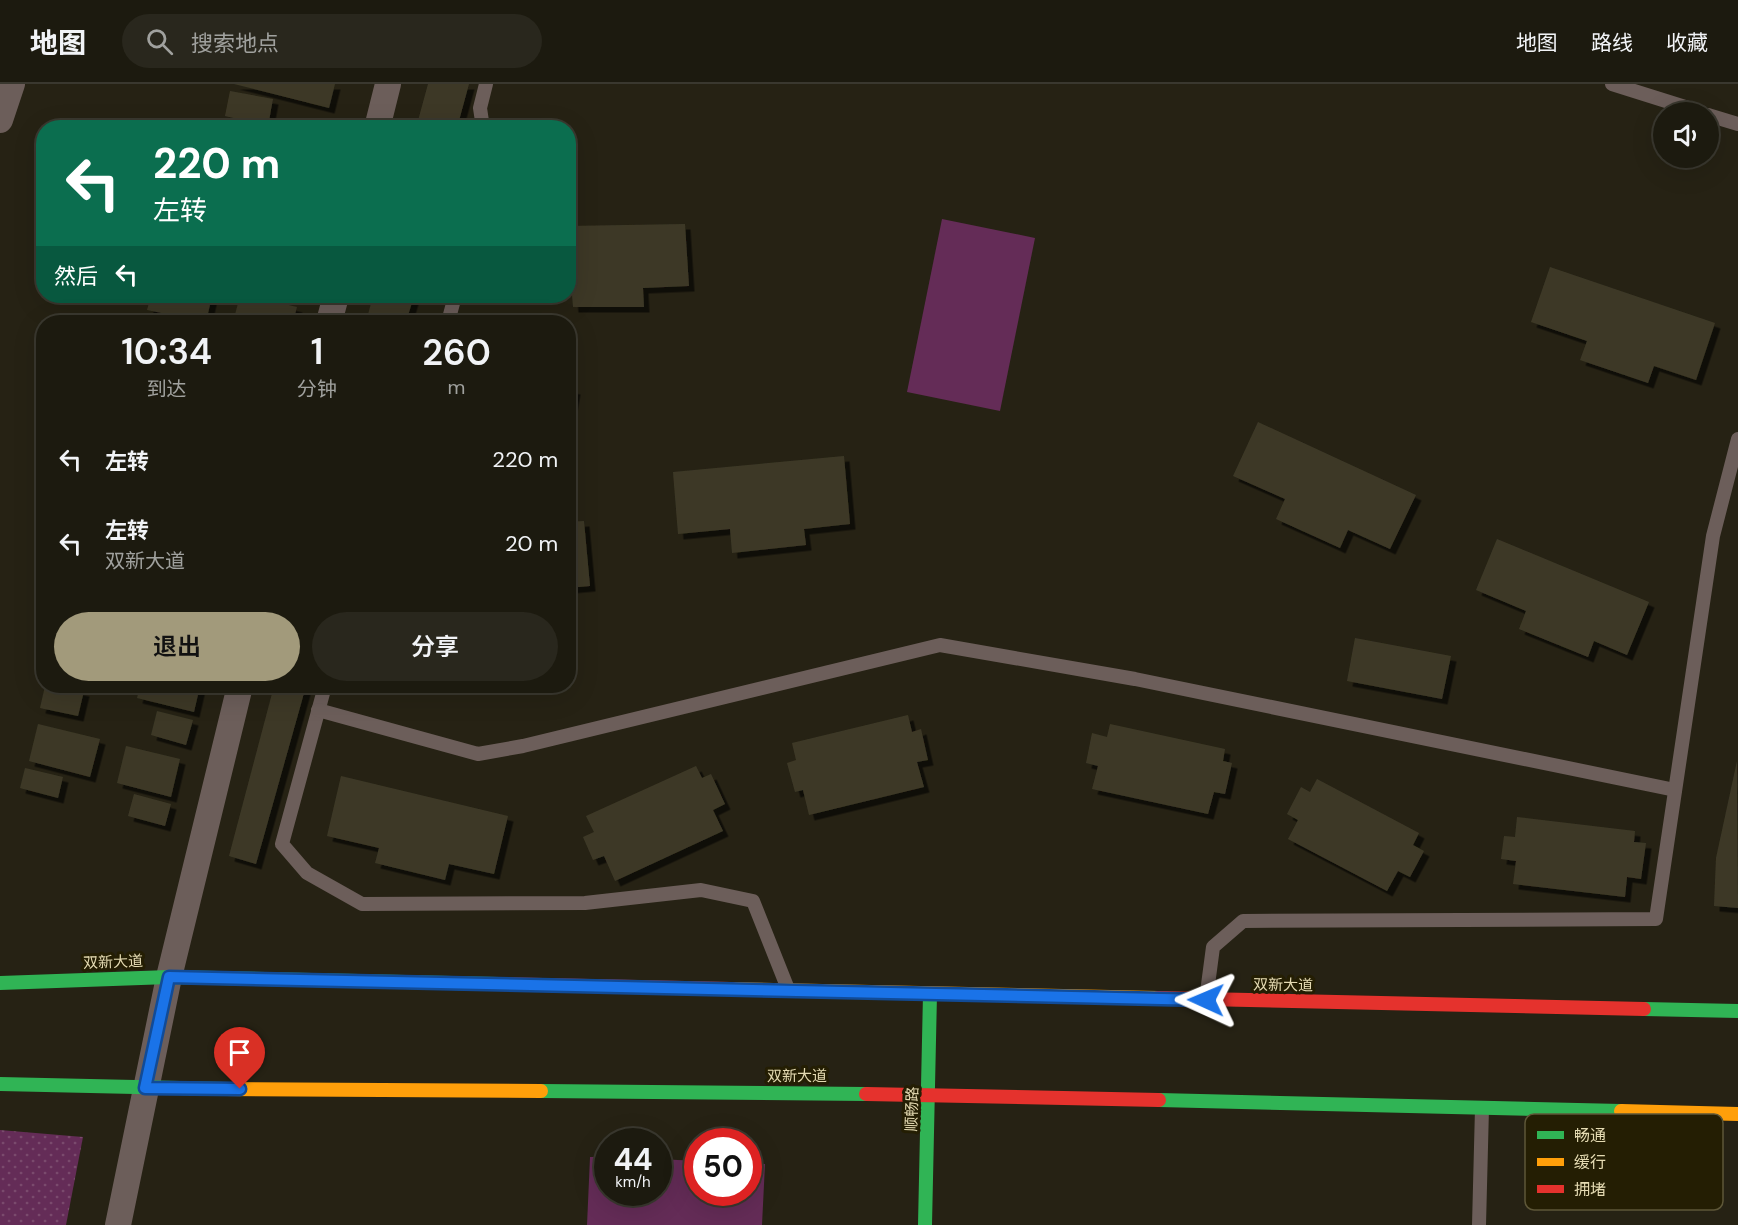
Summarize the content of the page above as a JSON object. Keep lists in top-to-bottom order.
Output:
{
  "streets": {
    "main road": ["双新大道", "顺畅路"]
  },
  "crossings": [
    ["双新大道", "顺畅路"]
  ],
  "legend": ["畅通", "缓行", "拥堵"],
  "page": {
    "header": "地图",
    "search": "搜索地点",
    "nav": ["地图", "路线", "收藏"],
    "turn": ["220 m", "左转"],
    "then": "然后",
    "eta": [
      "10:34",
      "到达",
      "1",
      "分钟",
      "260",
      "m"
    ],
    "list": [
      {
        "name": "左转",
        "value": "220 m"
      },
      {
        "name": "左转",
        "note": "双新大道",
        "value": "20 m"
      }
    ],
    "buttons": ["退出", "分享"],
    "speed": "44 km/h",
    "limit": "50"
  }
}
